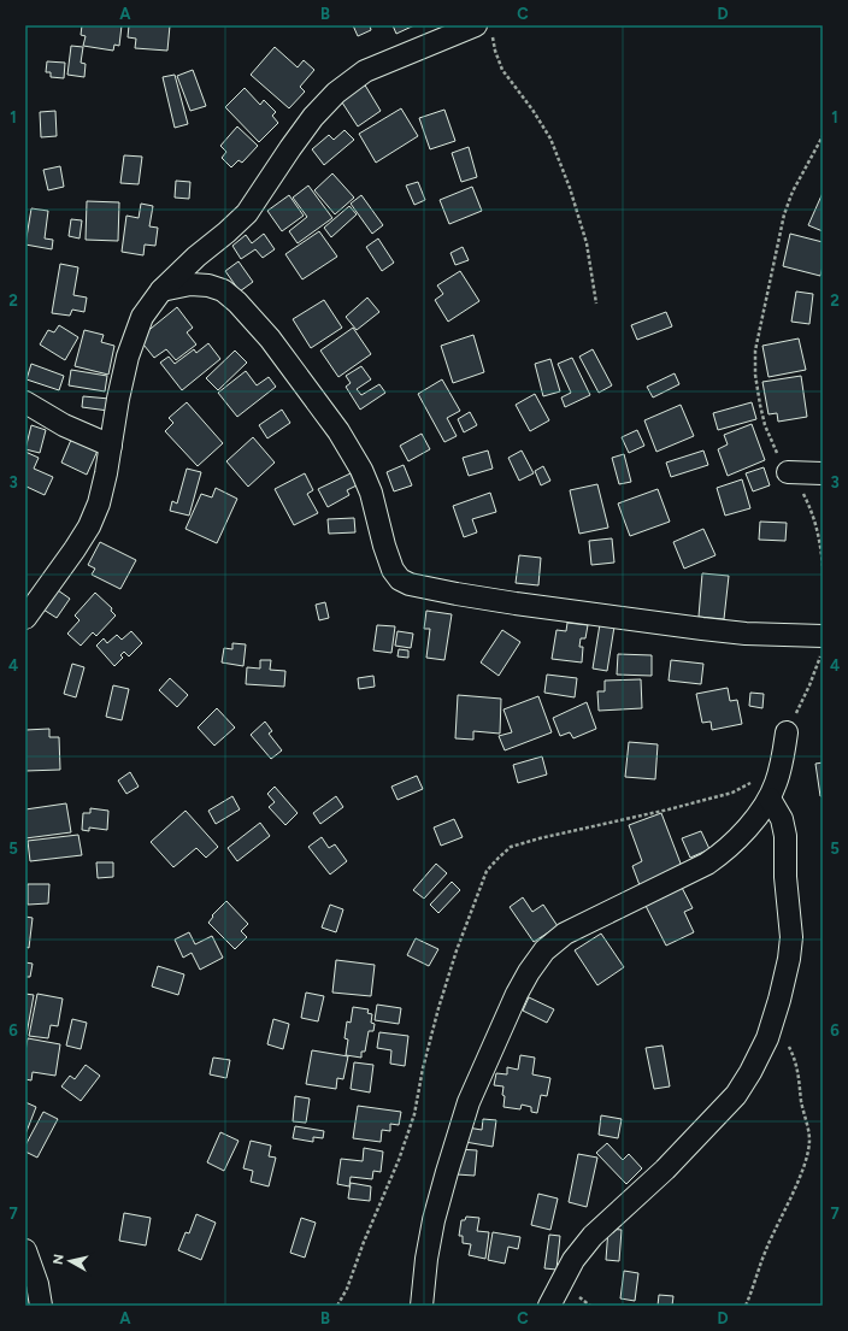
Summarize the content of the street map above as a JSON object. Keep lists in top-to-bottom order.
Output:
{
  "north": "left",
  "grid": {
    "columns": [
      "A",
      "B",
      "C",
      "D"
    ],
    "rows": [
      "1",
      "2",
      "3",
      "4",
      "5",
      "6",
      "7"
    ]
  }
}
